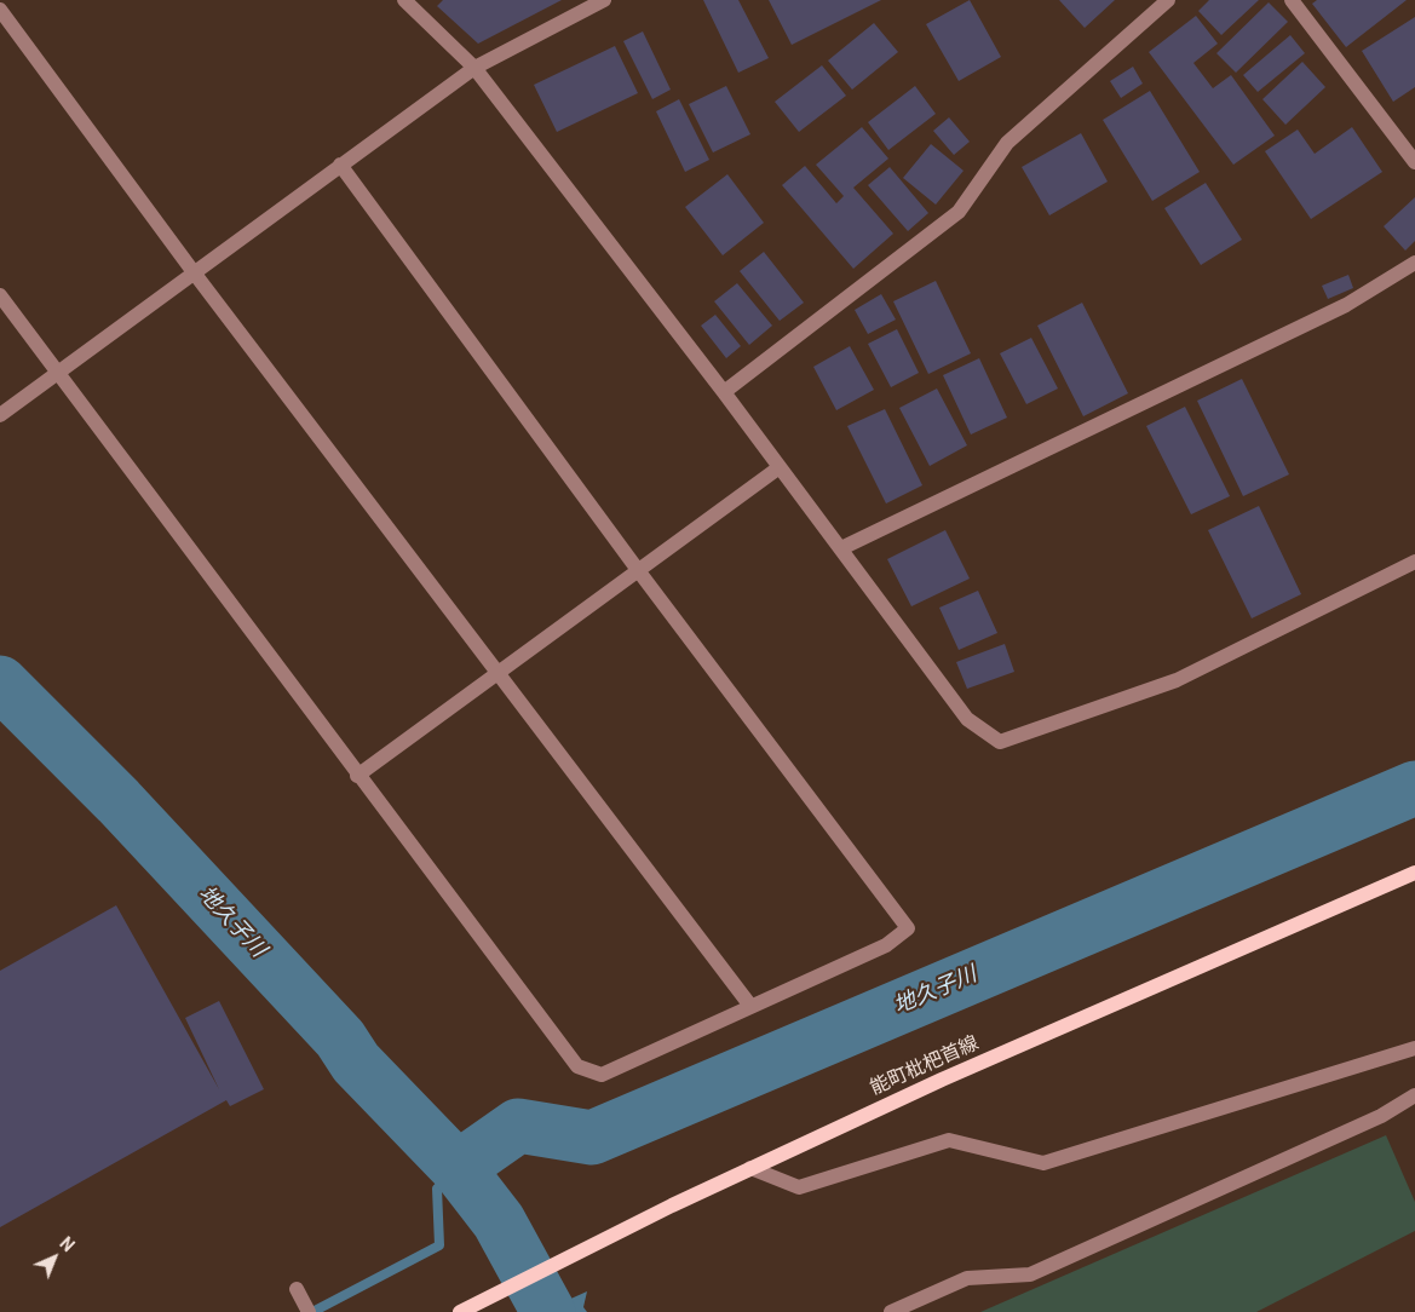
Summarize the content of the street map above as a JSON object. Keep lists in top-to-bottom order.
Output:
{
  "streets": {
    "main road": ["能町枇杷首線"]
  },
  "water": ["地久子川"],
  "north": "top right"
}
